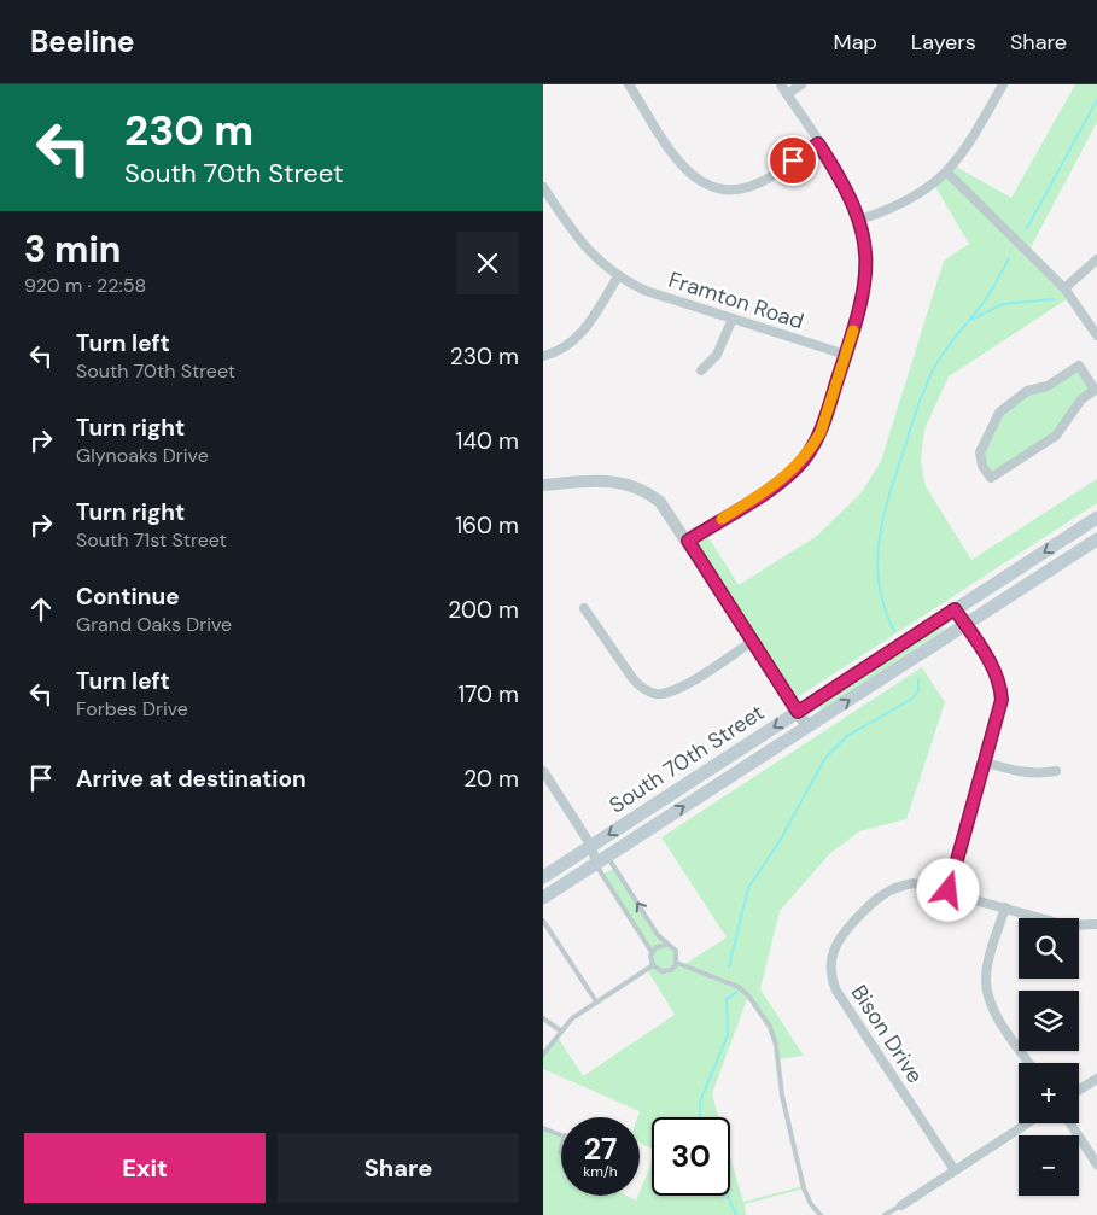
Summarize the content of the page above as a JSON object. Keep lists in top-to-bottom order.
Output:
{
  "streets": {
    "main road": ["South 70th Street"],
    "street": ["Framton Road", "Bison Drive"]
  },
  "page": {
    "header": "Beeline",
    "nav": ["Map", "Layers", "Share"],
    "turn": ["230 m", "South 70th Street"],
    "heading": ["3 min", "920 m · 22:58"],
    "list": [
      {
        "name": "Turn left",
        "note": "South 70th Street",
        "value": "230 m"
      },
      {
        "name": "Turn right",
        "note": "Glynoaks Drive",
        "value": "140 m"
      },
      {
        "name": "Turn right",
        "note": "South 71st Street",
        "value": "160 m"
      },
      {
        "name": "Continue",
        "note": "Grand Oaks Drive",
        "value": "200 m"
      },
      {
        "name": "Turn left",
        "note": "Forbes Drive",
        "value": "170 m"
      },
      {
        "name": "Arrive at destination",
        "value": "20 m"
      }
    ],
    "map_buttons": ["+", "−"],
    "speed": "27 km/h",
    "limit": "30",
    "buttons": ["Exit", "Share"]
  }
}
